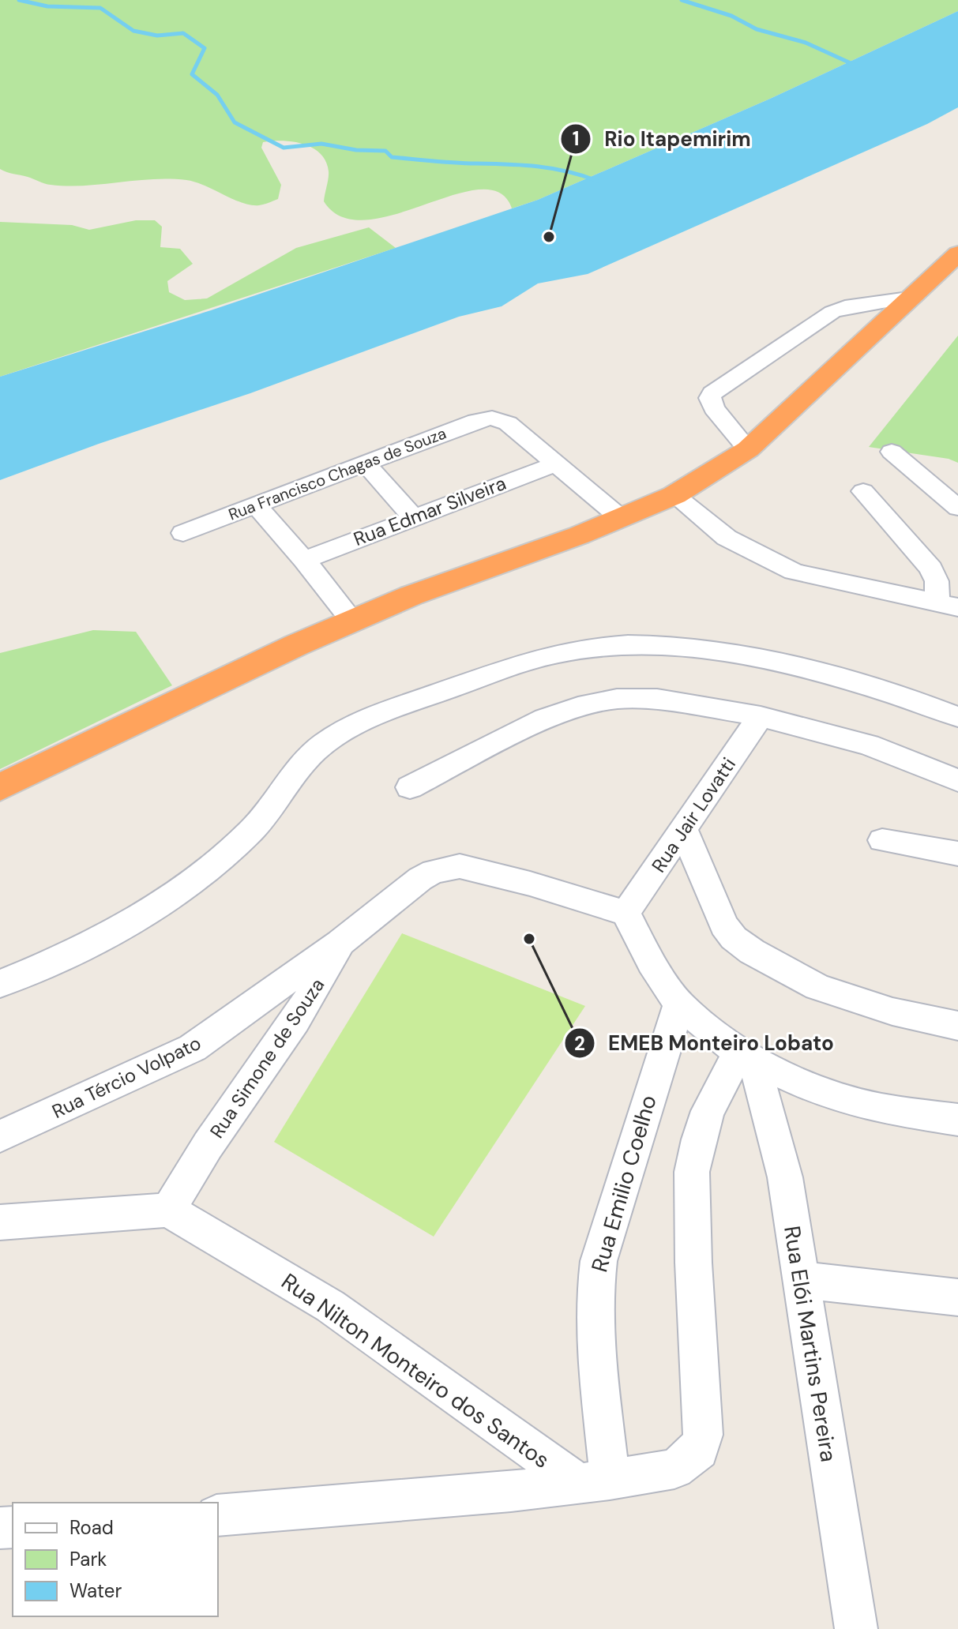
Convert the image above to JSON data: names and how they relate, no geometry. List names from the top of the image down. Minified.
{"streets":{"street":["Rua Francisco Chagas de Souza","Rua Edmar Silveira","Rua Jair Lovatti","Rua Simone de Souza","Rua Tércio Volpato","Rua Emilio Coelho","Rua Elói Martins Pereira","Rua Nilton Monteiro dos Santos"]},"crossings":[["Rua Francisco Chagas de Souza","Rua Edmar Silveira"],["Rua Jair Lovatti","Rua Simone de Souza"],["Rua Simone de Souza","Rua Tércio Volpato"],["Rua Simone de Souza","Rua Nilton Monteiro dos Santos"],["Rua Emilio Coelho","Rua Nilton Monteiro dos Santos"]],"places":["Rio Itapemirim","EMEB Monteiro Lobato"],"legend":["Road","Park","Water"]}
